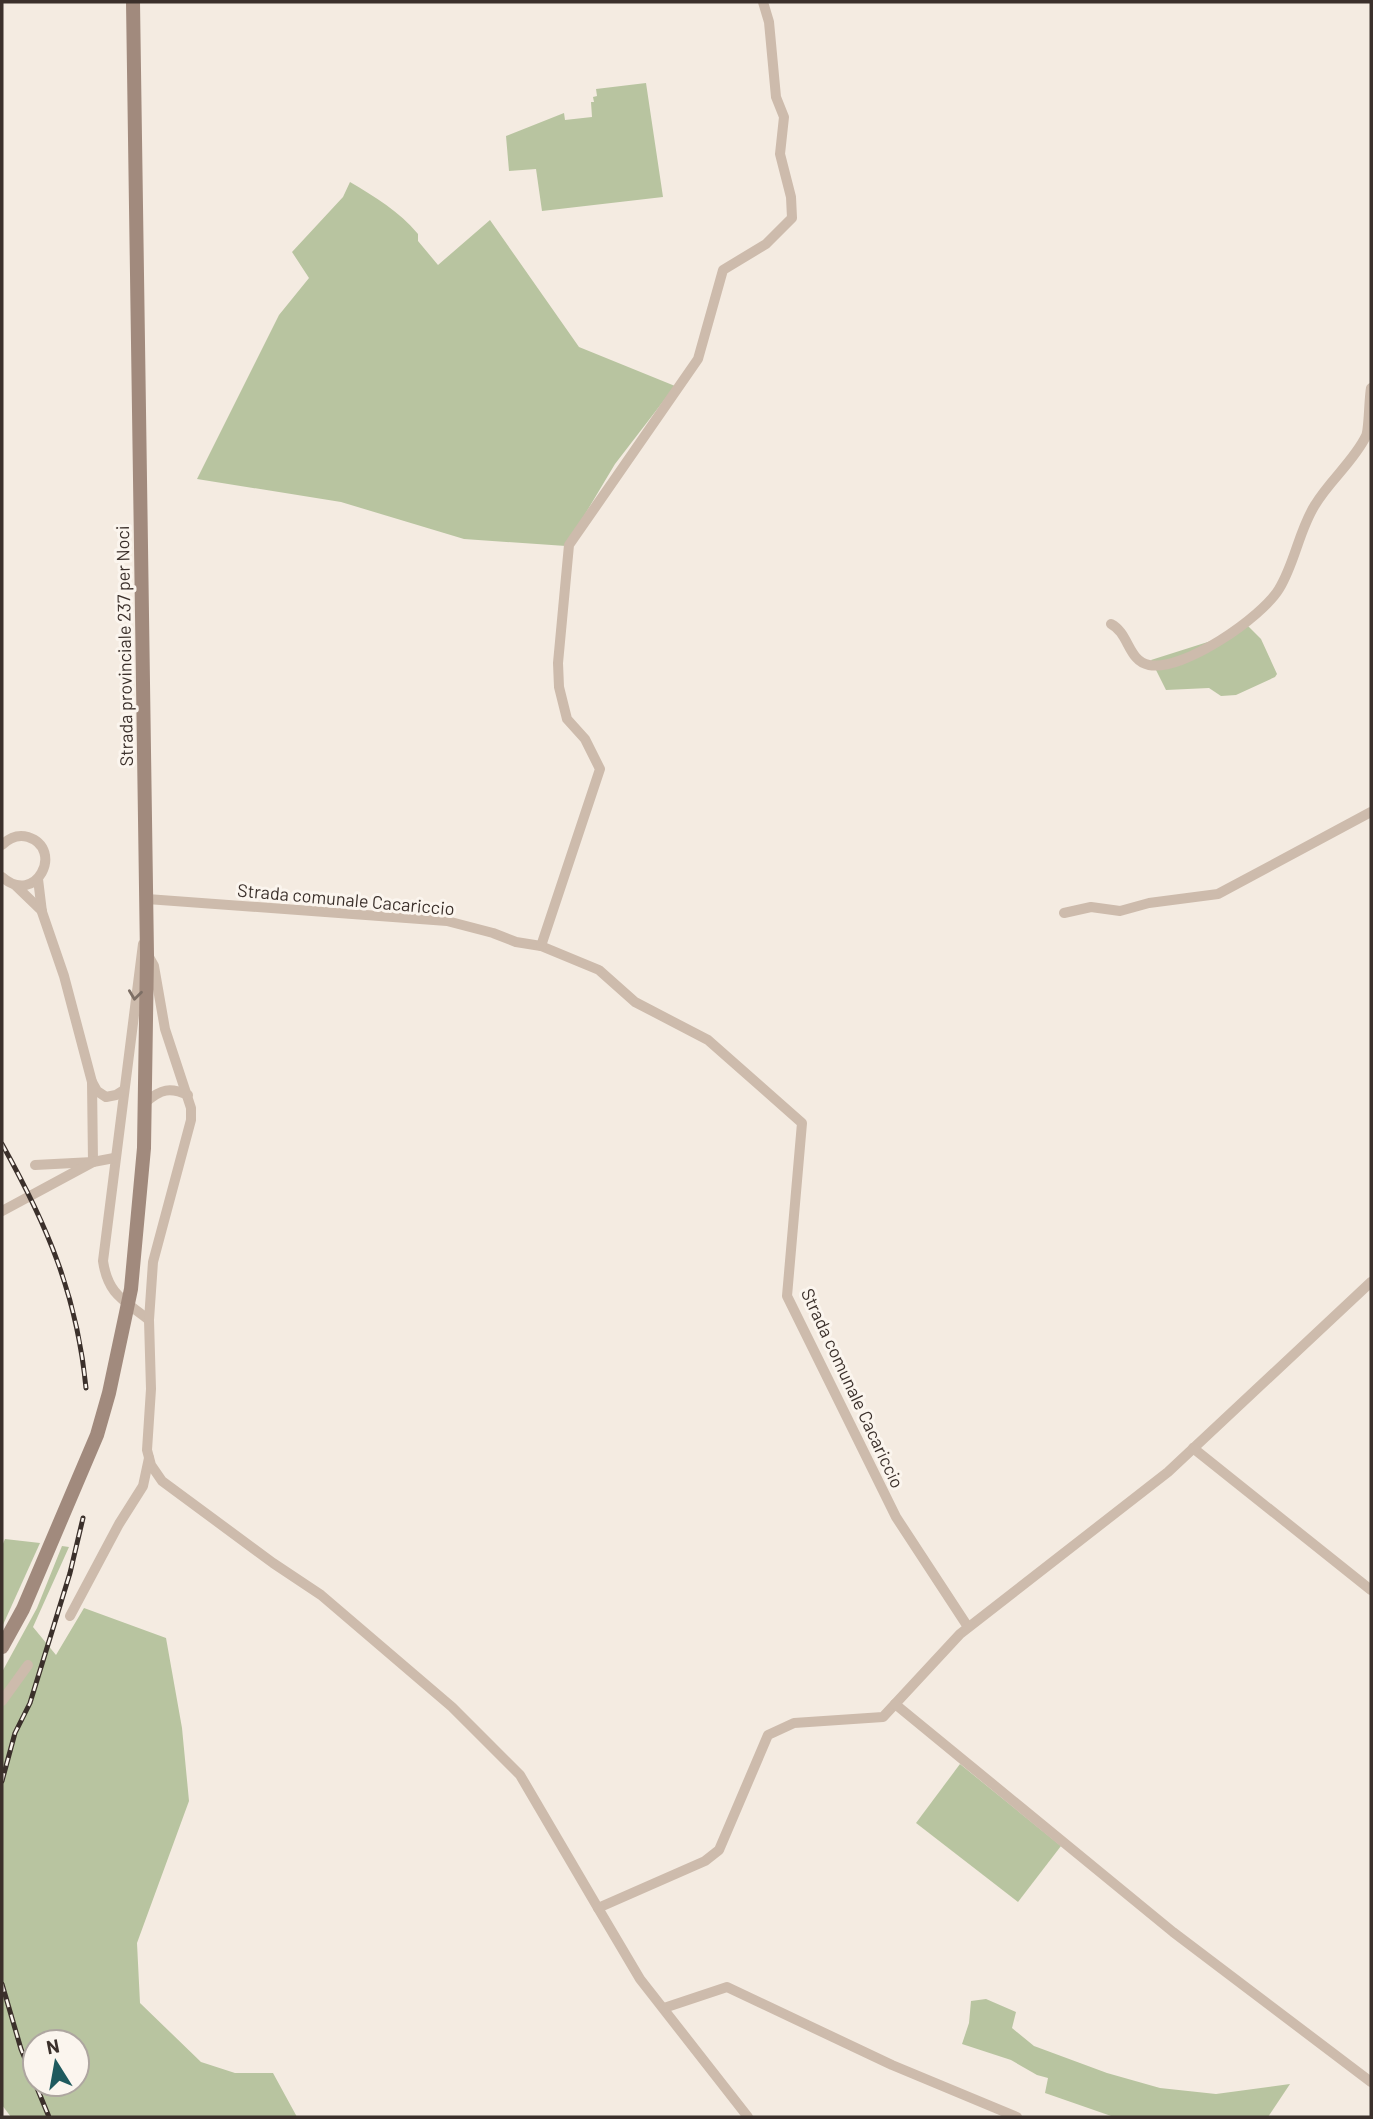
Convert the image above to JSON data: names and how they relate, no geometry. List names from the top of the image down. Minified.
{"streets":{"main road":["Strada provinciale 237 per Noci"],"street":["Strada comunale Cacariccio"]},"crossings":[["Strada provinciale 237 per Noci","Strada comunale Cacariccio"]],"north":"top"}
